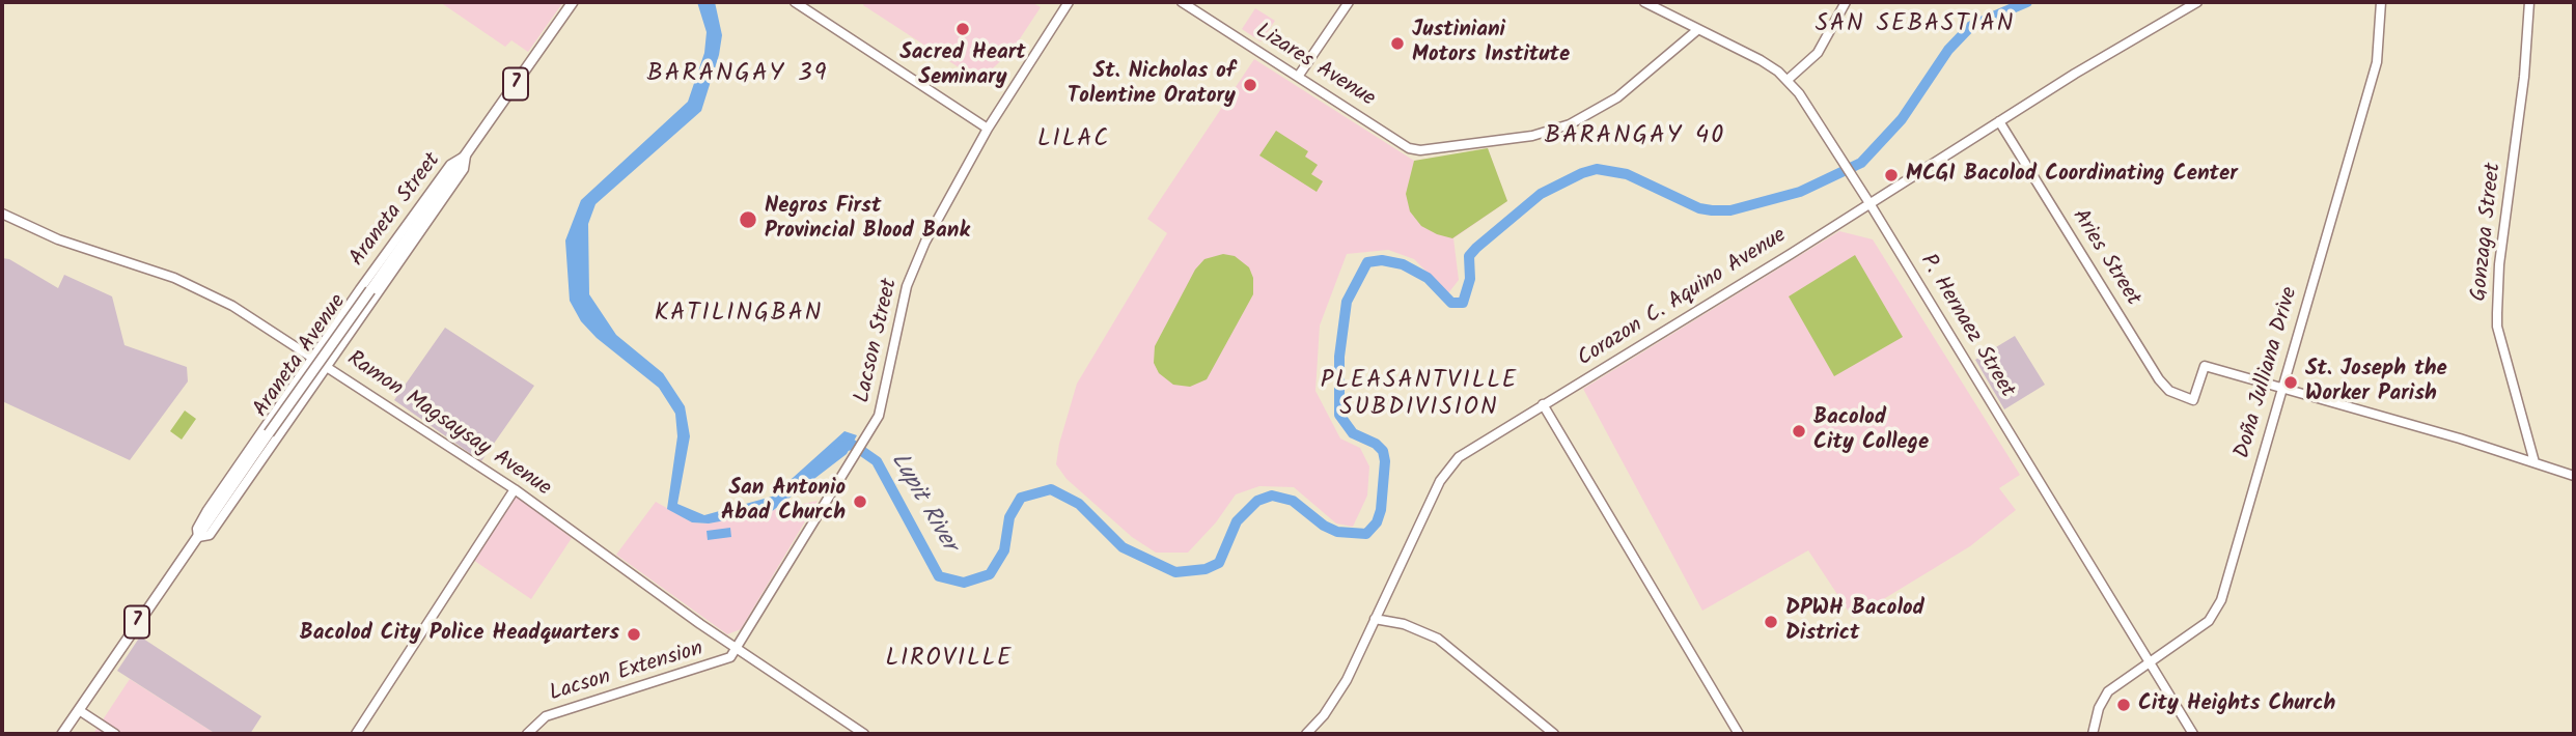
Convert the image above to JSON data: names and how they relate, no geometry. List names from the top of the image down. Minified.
{"streets":{"main road":["7","Araneta Avenue"],"street":["Lizares Avenue","Araneta Street","Gonzaga Street","Aries Street","Corazon C. Aquino Avenue","P. Hernaez Street","Lacson Street","Doña Julliana Drive","Ramon Magsaysay Avenue","Lacson Extension"]},"crossings":[["Lizares Avenue","P. Hernaez Street"],["Araneta Street","Araneta Avenue"],["Araneta Street","Ramon Magsaysay Avenue"],["Aries Street","Corazon C. Aquino Avenue"],["Aries Street","Doña Julliana Drive"],["Corazon C. Aquino Avenue","P. Hernaez Street"],["P. Hernaez Street","Doña Julliana Drive"],["Lacson Street","Ramon Magsaysay Avenue"],["Lacson Street","Lacson Extension"],["Ramon Magsaysay Avenue","Lacson Extension"]],"districts":["SAN SEBASTIAN","BARANGAY 39","BARANGAY 40","LILAC","KATILINGBAN","PLEASANTVILLE SUBDIVISION","LIROVILLE"],"water":["Lupit River"],"places":["Sacred Heart Seminary","Justiniani Motors Institute","St. Nicholas of Tolentine Oratory","MCGI Bacolod Coordinating Center","Negros First Provincial Blood Bank","St. Joseph the Worker Parish","Bacolod City College","San Antonio Abad Church","DPWH Bacolod District","Bacolod City Police Headquarters","City Heights Church"]}
